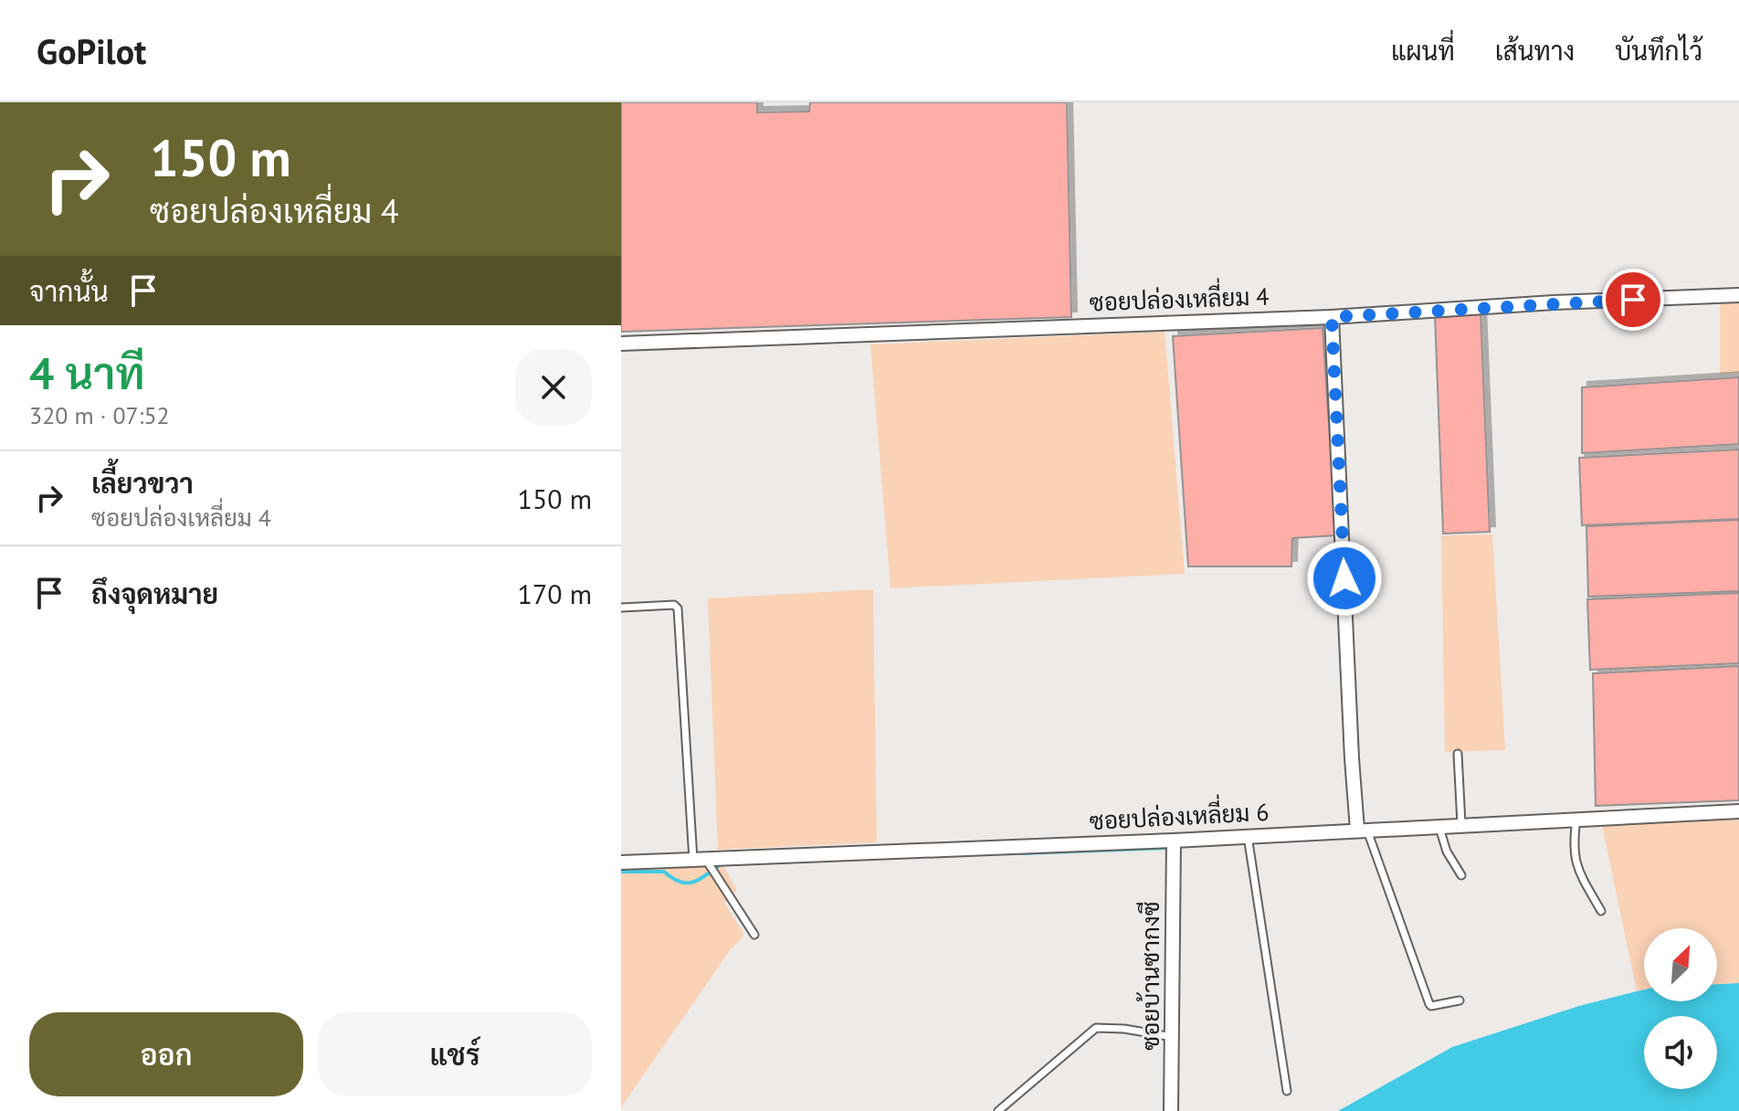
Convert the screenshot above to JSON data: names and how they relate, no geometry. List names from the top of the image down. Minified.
{"streets":{"street":["ซอยปล่องเหลี่ยม 4","ซอยปล่องเหลี่ยม 6","ซอยบ้านซากงซี"]},"crossings":[["ซอยปล่องเหลี่ยม 6","ซอยบ้านซากงซี"]],"north":"top right","page":{"header":"GoPilot","nav":["แผนที่","เส้นทาง","บันทึกไว้"],"turn":["150 m","ซอยปล่องเหลี่ยม 4"],"then":"จากนั้น","heading":["4 นาที","320 m · 07:52"],"list":[{"name":"เลี้ยวขวา","note":"ซอยปล่องเหลี่ยม 4","value":"150 m"},{"name":"ถึงจุดหมาย","value":"170 m"}],"buttons":["ออก","แชร์"]}}
